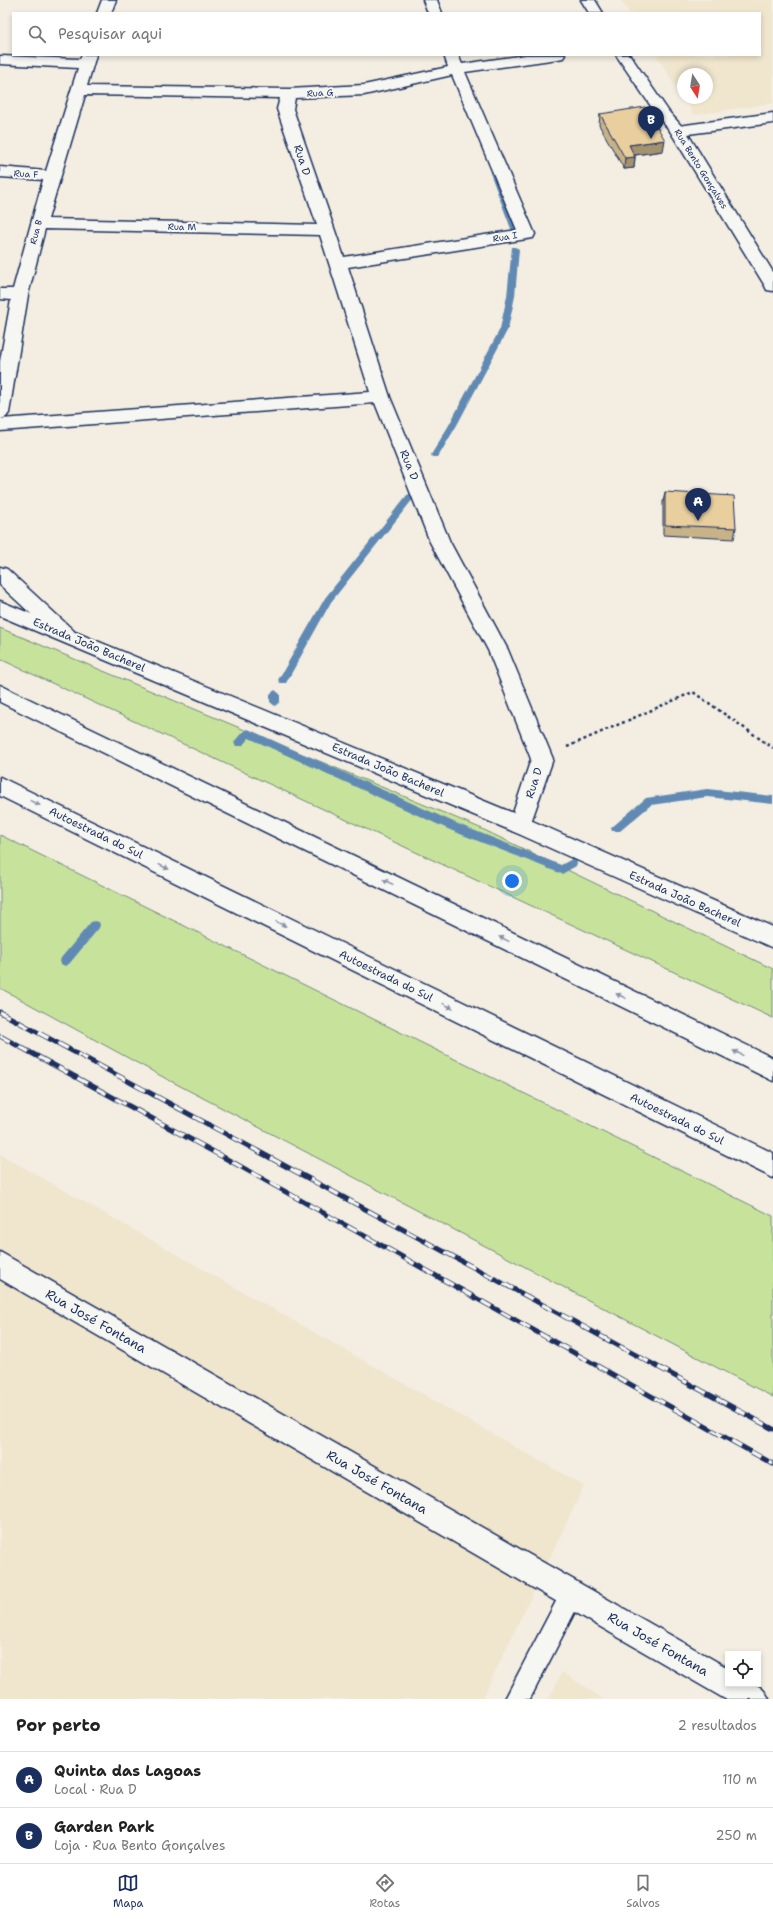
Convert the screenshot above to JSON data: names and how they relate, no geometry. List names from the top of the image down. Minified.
{"streets":{"main road":["Rua G","Rua D","Rua Bento Gonçalves","Rua F","Rua M","Rua B","Rua I","Estrada João Bacherel","Autoestrada do Sul","Rua José Fontana"]},"crossings":[["Rua G","Rua D"],["Rua G","Rua B"],["Rua G","Rua I"],["Rua D","Rua M"],["Rua D","Rua I"],["Rua D","Estrada João Bacherel"],["Rua F","Rua B"],["Rua M","Rua B"]],"north":"bottom","page":{"search":"Pesquisar aqui","pins":["B","A"],"heading":["Por perto","2 resultados"],"list":[{"mark":"A","name":"Quinta das Lagoas","note":"Local · Rua D","value":"110 m"},{"mark":"B","name":"Garden Park","note":"Loja · Rua Bento Gonçalves","value":"250 m"}],"nav":["Mapa","Rotas","Salvos"]}}
